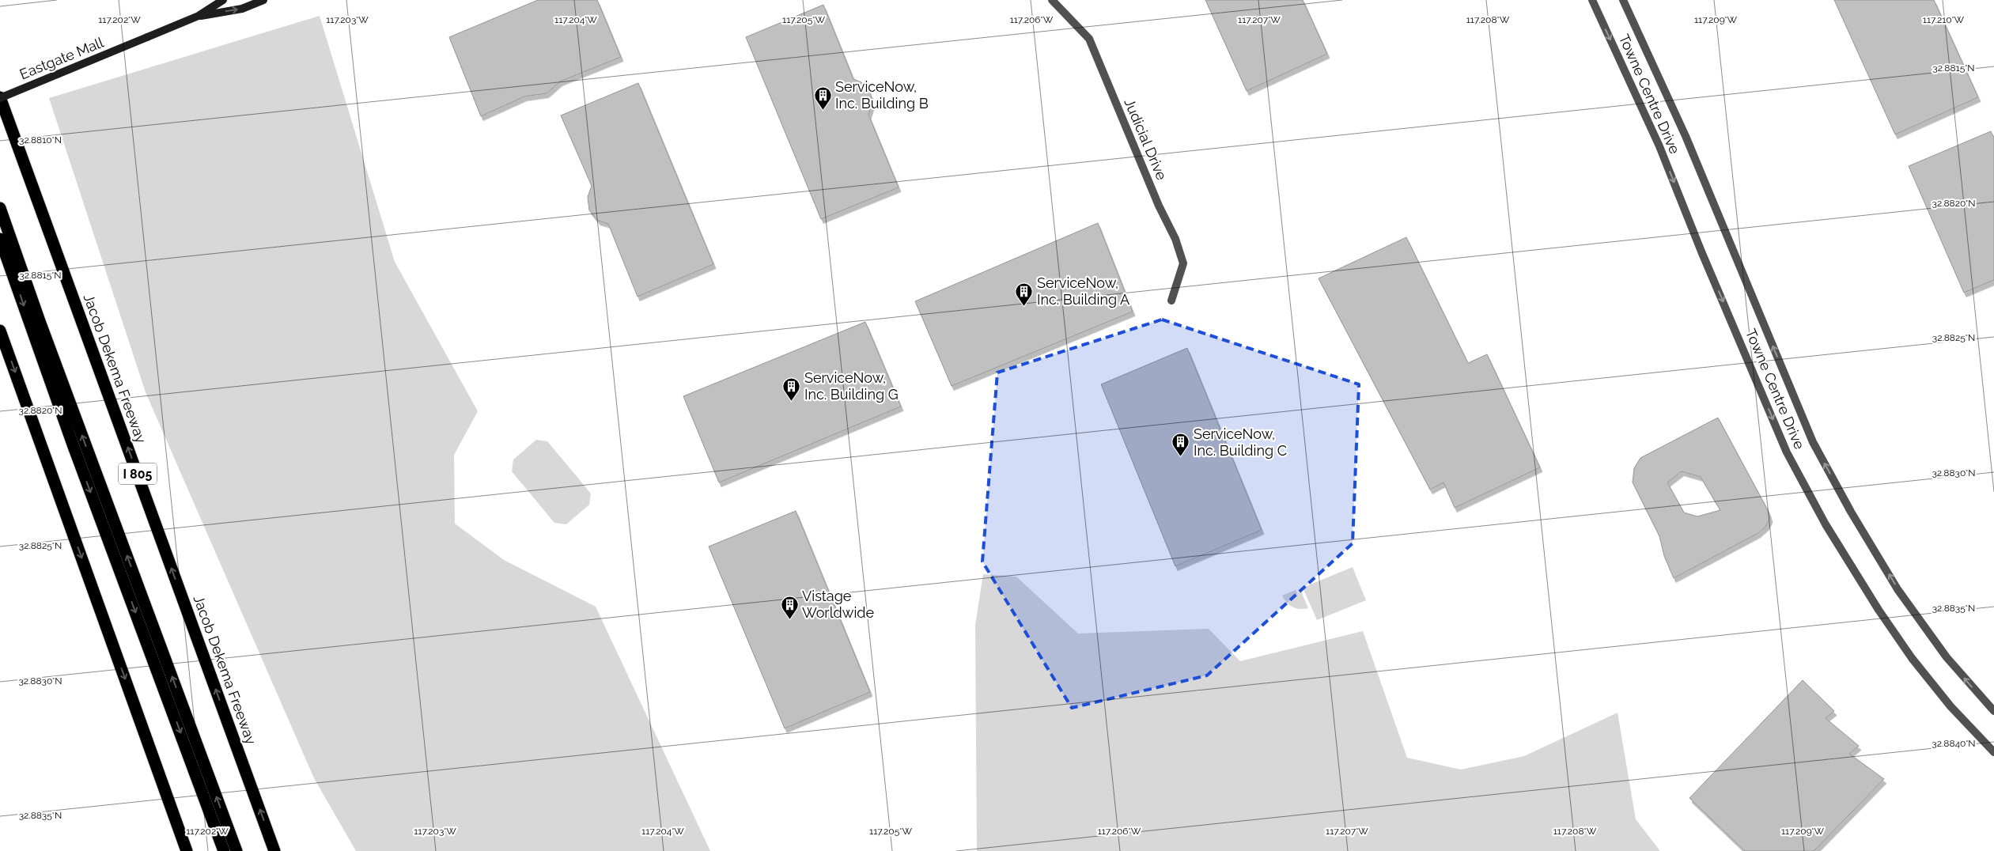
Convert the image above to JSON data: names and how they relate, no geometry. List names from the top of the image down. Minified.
{"streets":{"highway":["Jacob Dekema Freeway","I 805"],"main road":["Eastgate Mall"],"street":["Towne Centre Drive","Judicial Drive"]},"crossings":[["Eastgate Mall","Jacob Dekema Freeway"]],"places":{"building":["ServiceNow, Inc. Building B","ServiceNow, Inc. Building A","ServiceNow, Inc. Building G","ServiceNow, Inc. Building C","Vistage Worldwide"]},"coordinates":["117.202°W","117.203°W","117.204°W","117.205°W","117.206°W","117.207°W","117.208°W","117.209°W","117.210°W","32.8815°N","32.8810°N","32.8820°N","32.8825°N","32.8830°N","32.8835°N","32.8840°N"]}
